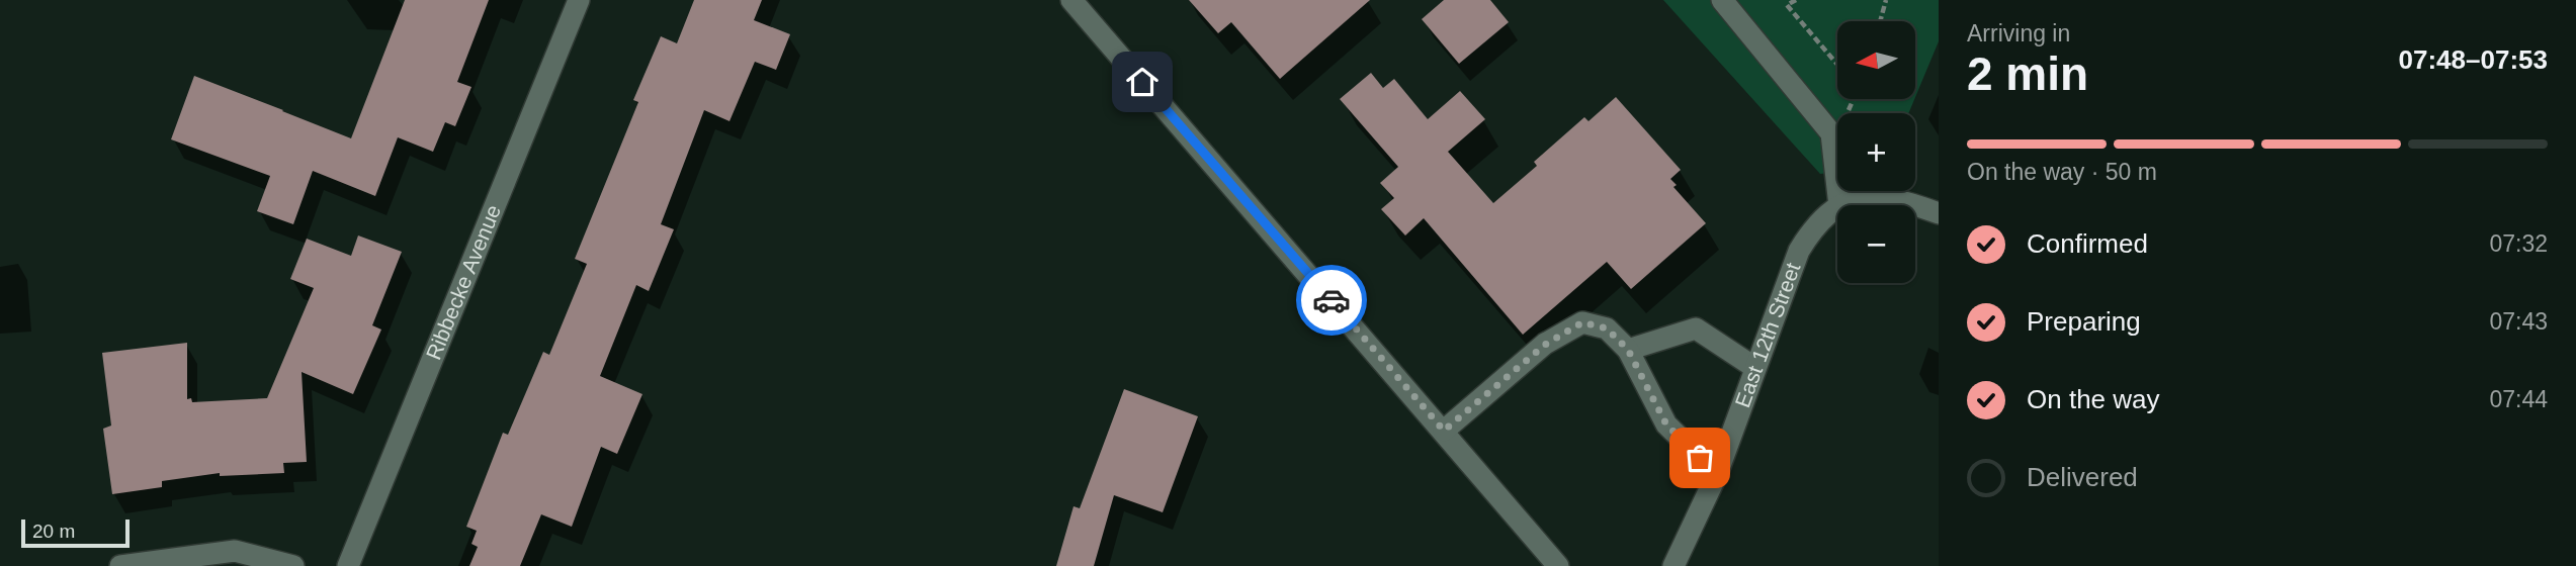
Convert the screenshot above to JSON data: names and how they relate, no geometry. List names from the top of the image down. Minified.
{"streets":{"street":["Ribbecke Avenue","East 12th Street"]},"scale_bar":"20 m","north":"left","page":{"heading":["2 min","Arriving in","07:48–07:53"],"map_buttons":["+","−"],"bar":"On the way · 50 m","list":[["Confirmed","07:32"],["Preparing","07:43"],["On the way","07:44"],"Delivered"],"scale":"20 m"}}
